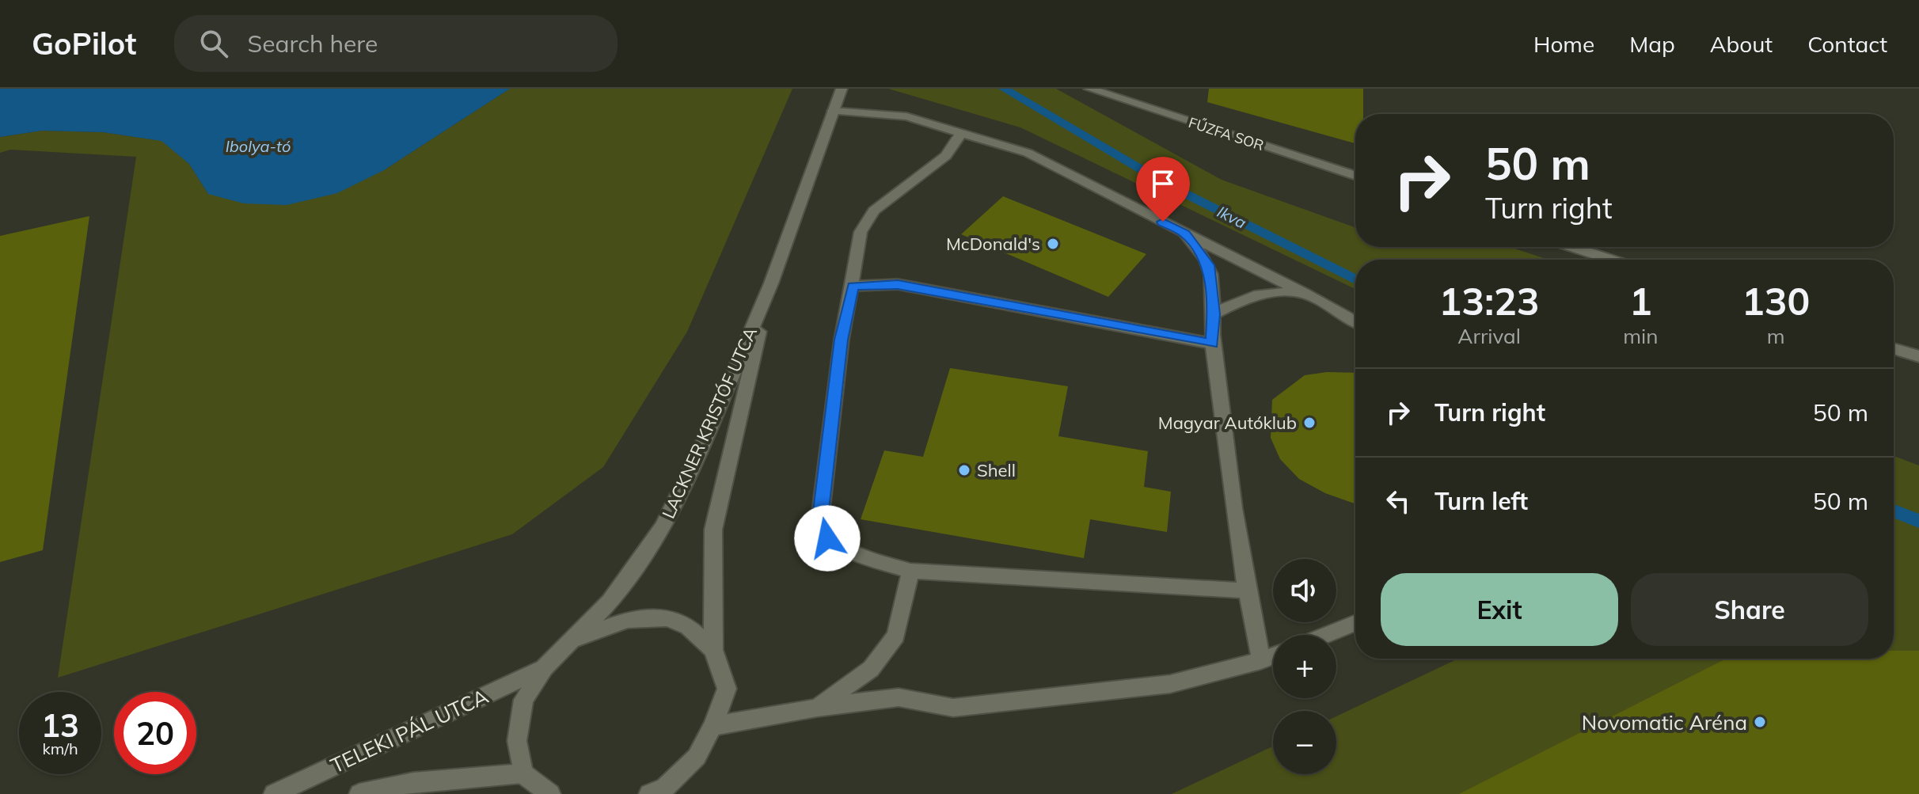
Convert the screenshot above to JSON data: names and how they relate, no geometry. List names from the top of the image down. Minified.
{"streets":{"street":["FŰZFA SOR","LACKNER KRISTÓF UTCA","TELEKI PÁL UTCA"]},"crossings":[["LACKNER KRISTÓF UTCA","TELEKI PÁL UTCA"]],"water":["Ibolya-tó","Ikva"],"places":["McDonald's","Magyar Autóklub","Shell","Novomatic Aréna"],"page":{"header":"GoPilot","search":"Search here","nav":["Home","Map","About","Contact"],"turn":["50 m","Turn right"],"eta":["13:23","Arrival","1","min","130","m"],"list":[{"name":"Turn right","value":"50 m"},{"name":"Turn left","value":"50 m"}],"map_buttons":["+","−"],"buttons":["Exit","Share"],"speed":"13 km/h","limit":"20"}}
